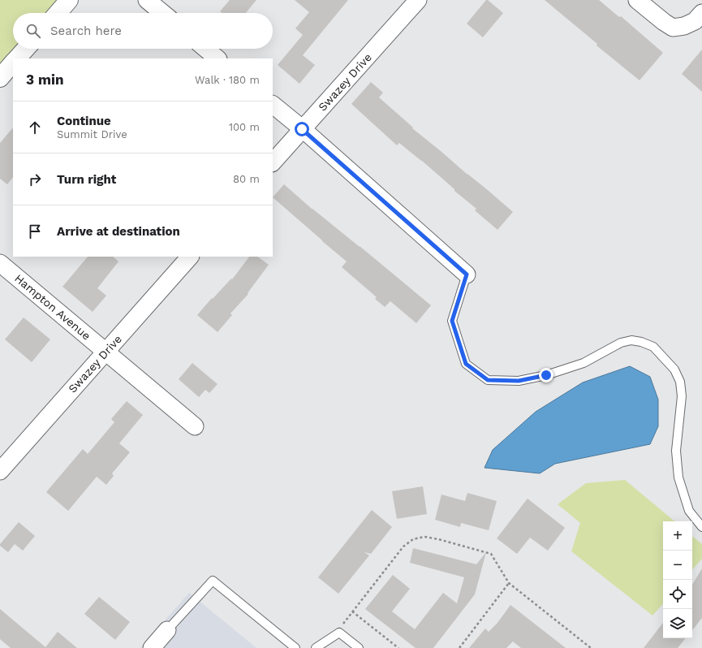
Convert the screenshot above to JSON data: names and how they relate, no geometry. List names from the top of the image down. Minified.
{"streets":{"street":["Swazey Drive","Hampton Avenue"]},"crossings":[["Swazey Drive","Hampton Avenue"]],"page":{"search":"Search here","heading":["3 min","Walk · 180 m"],"list":[["Continue","Summit Drive","100 m"],["Turn right","80 m"],"Arrive at destination"],"map_buttons":["+","−"]}}
